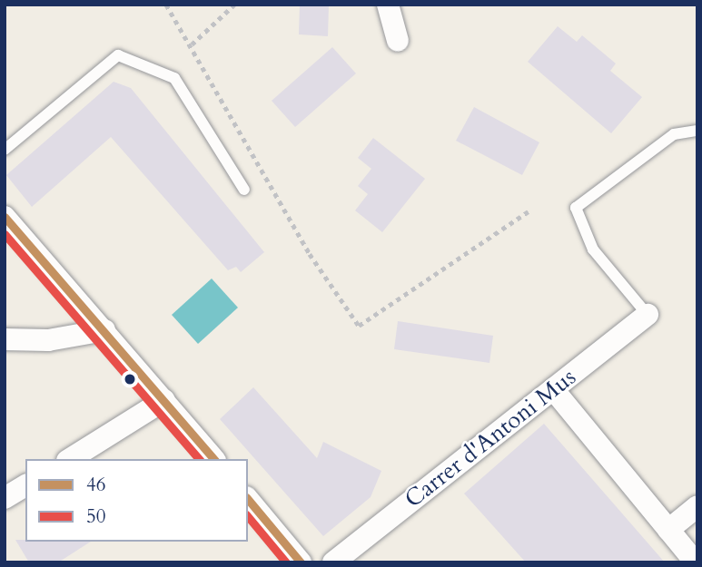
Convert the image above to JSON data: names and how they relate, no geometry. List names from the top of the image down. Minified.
{"streets":{"street":["Carrer d'Antoni Mus"]},"lines":["transit line 46","transit line 50"],"legend":["46","50"]}
